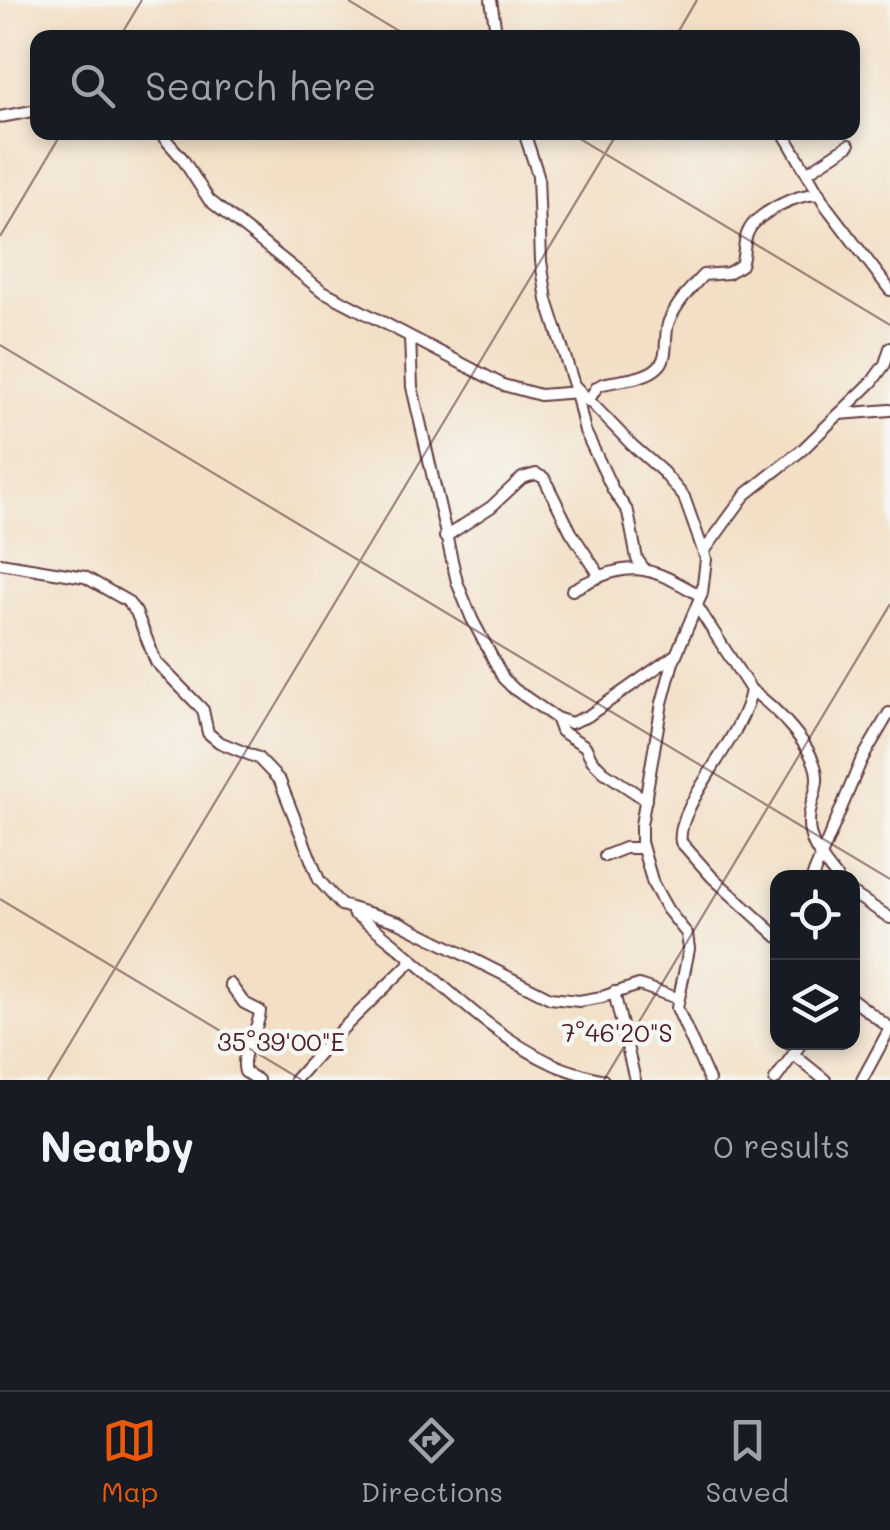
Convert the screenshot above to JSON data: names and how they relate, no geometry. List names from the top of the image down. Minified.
{"page":{"search":"Search here","heading":["Nearby","0 results"],"nav":["Map","Directions","Saved"]},"coordinates":["7°46'20\"S","35°39'00\"E"]}
